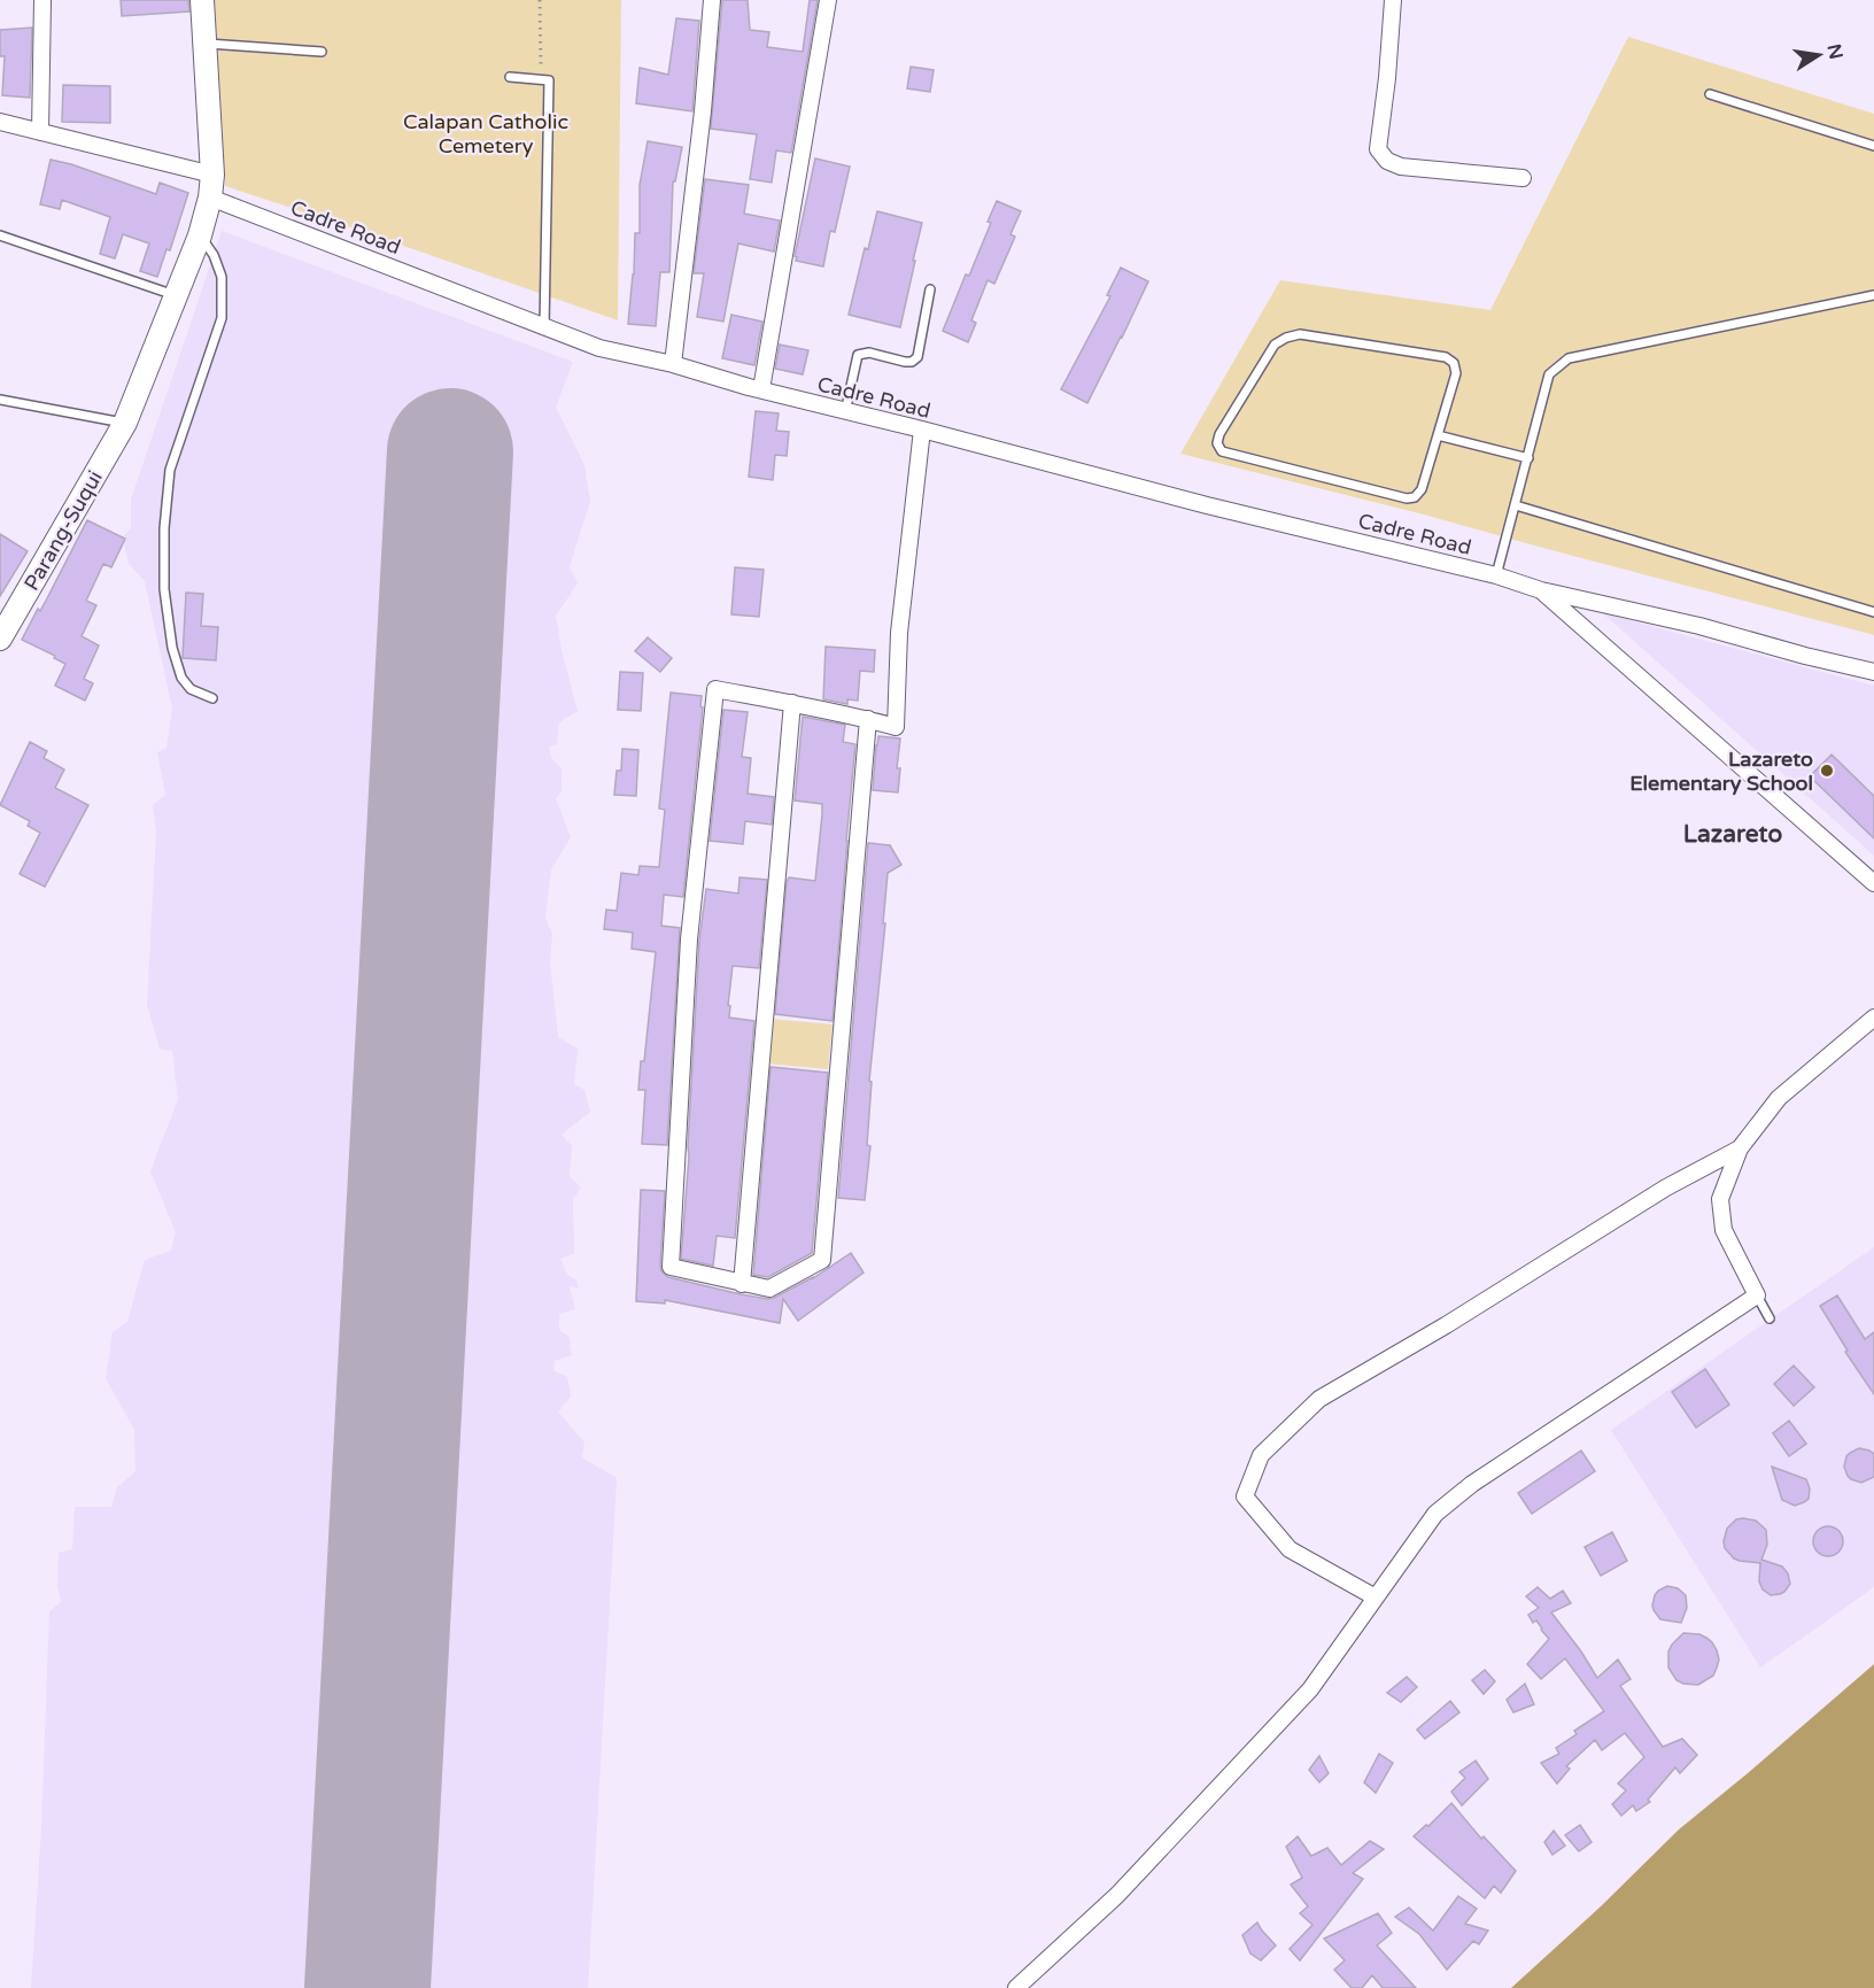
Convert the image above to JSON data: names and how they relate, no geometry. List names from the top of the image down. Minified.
{"streets":{"main road":["Parang-Suqui"],"street":["Cadre Road"]},"crossings":[["Cadre Road","Parang-Suqui"]],"districts":["Lazareto"],"parks":["Calapan Catholic Cemetery"],"places":["Lazareto Elementary School"],"north":"right"}
